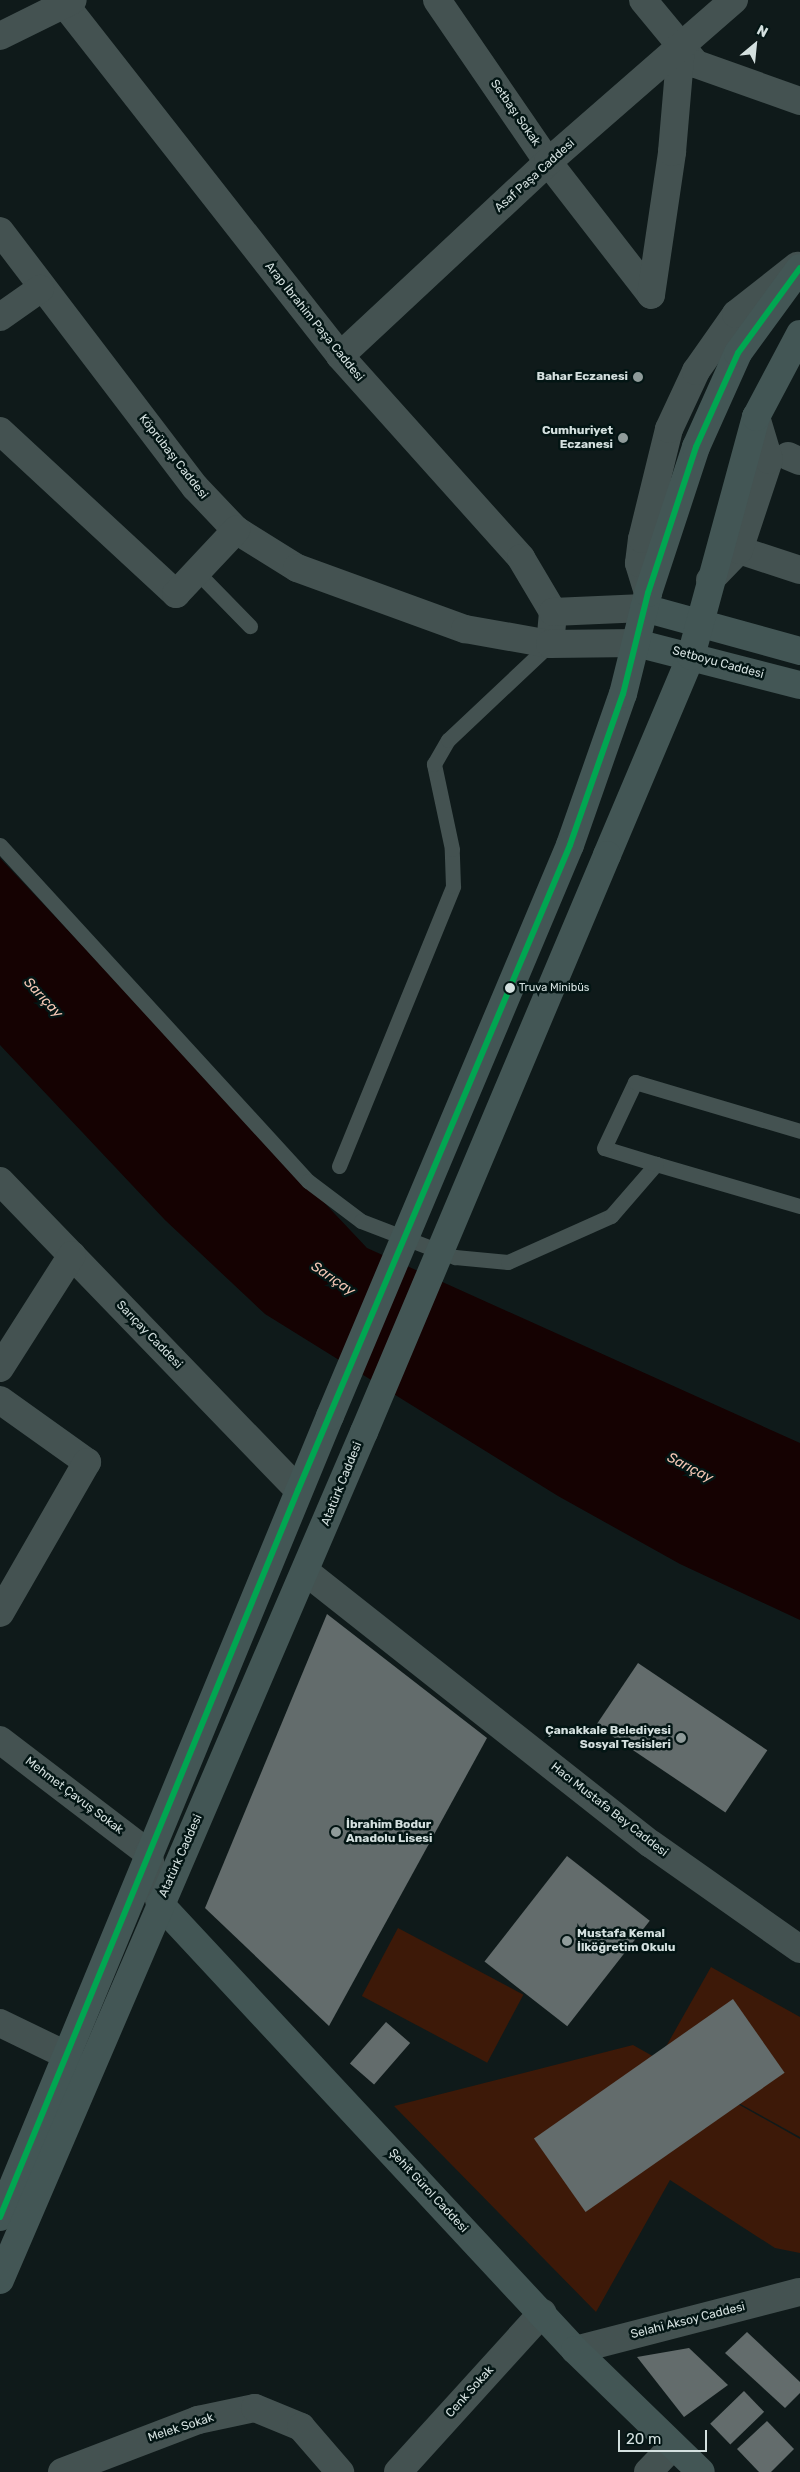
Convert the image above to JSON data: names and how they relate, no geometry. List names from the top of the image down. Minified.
{"streets":{"main road":["Setboyu Caddesi","Atatürk Caddesi","Şehit Gürol Caddesi"],"street":["Setbaşı Sokak","Asaf Paşa Caddesi","Arap İbrahim Paşa Caddesi","Köprübaşı Caddesi","Sarıçay Caddesi","Mehmet Çavuş Sokak","Hacı Mustafa Bey Caddesi","Selahi Aksoy Caddesi","Cenk Sokak","Melek Sokak"]},"crossings":[["Setbaşı Sokak","Asaf Paşa Caddesi"],["Asaf Paşa Caddesi","Arap İbrahim Paşa Caddesi"],["Köprübaşı Caddesi","Setboyu Caddesi"],["Setboyu Caddesi","Atatürk Caddesi"],["Atatürk Caddesi","Hacı Mustafa Bey Caddesi"],["Atatürk Caddesi","Şehit Gürol Caddesi"],["Şehit Gürol Caddesi","Selahi Aksoy Caddesi"],["Şehit Gürol Caddesi","Cenk Sokak"]],"water":["Sarıçay"],"places":["Bahar Eczanesi","Cumhuriyet Eczanesi","Truva Minibüs","Çanakkale Belediyesi Sosyal Tesisleri","İbrahim Bodur Anadolu Lisesi","Mustafa Kemal İlköğretim Okulu"],"scale_bar":"20 m","north":"top right"}
